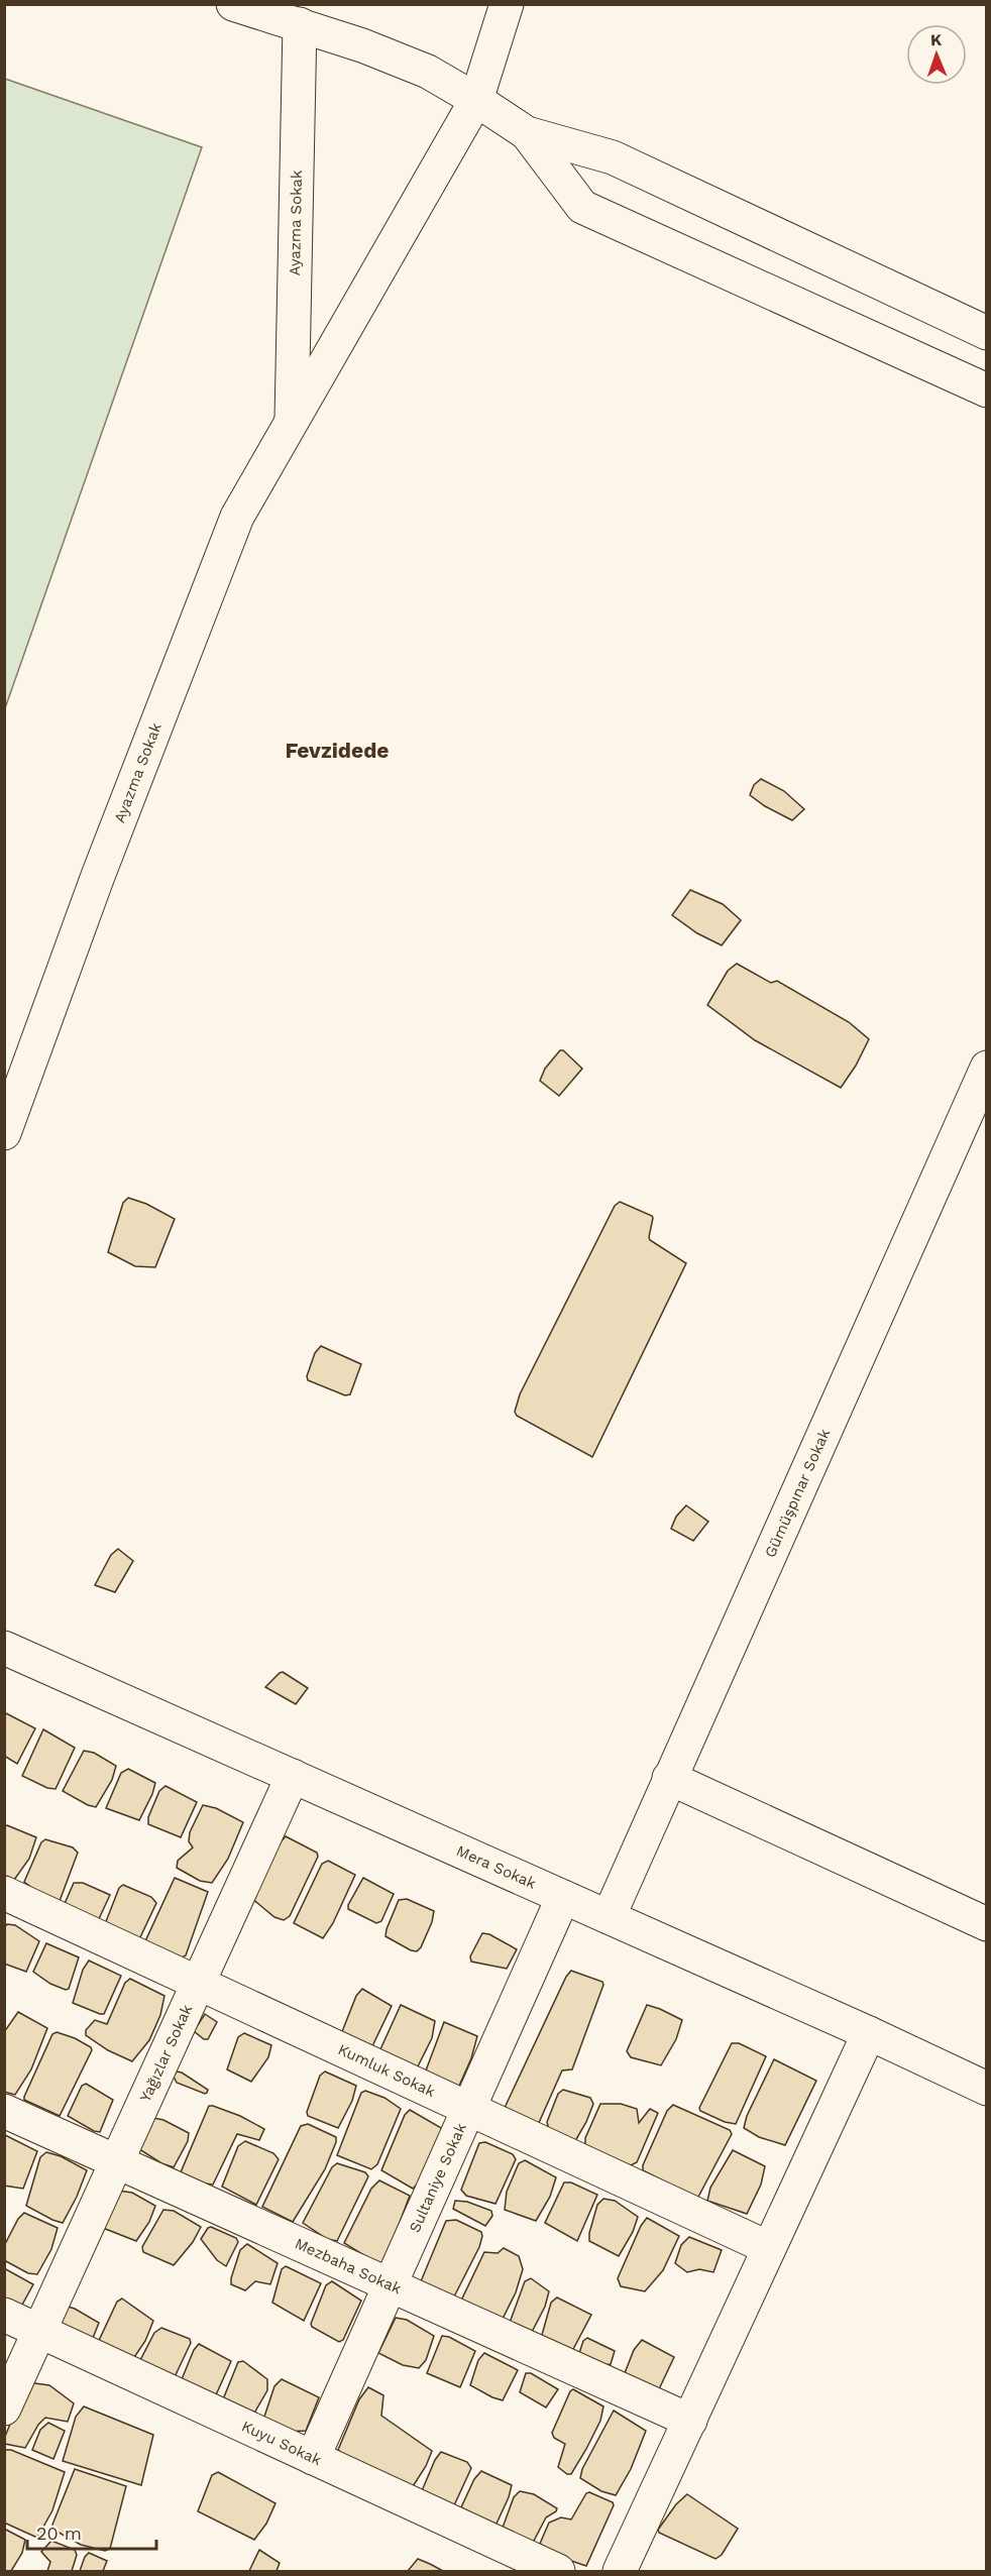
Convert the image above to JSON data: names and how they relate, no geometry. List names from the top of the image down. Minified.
{"streets":{"street":["Ayazma Sokak","Gümüşpınar Sokak","Mera Sokak","Yağızlar Sokak","Kumluk Sokak","Sultaniye Sokak","Mezbaha Sokak","Kuyu Sokak"]},"crossings":[["Gümüşpınar Sokak","Mera Sokak"],["Mera Sokak","Yağızlar Sokak"],["Mera Sokak","Sultaniye Sokak"],["Yağızlar Sokak","Kumluk Sokak"],["Yağızlar Sokak","Mezbaha Sokak"],["Yağızlar Sokak","Kuyu Sokak"],["Kumluk Sokak","Sultaniye Sokak"],["Sultaniye Sokak","Mezbaha Sokak"],["Sultaniye Sokak","Kuyu Sokak"]],"districts":["Fevzidede"],"scale_bar":"20 m","north":"top"}
